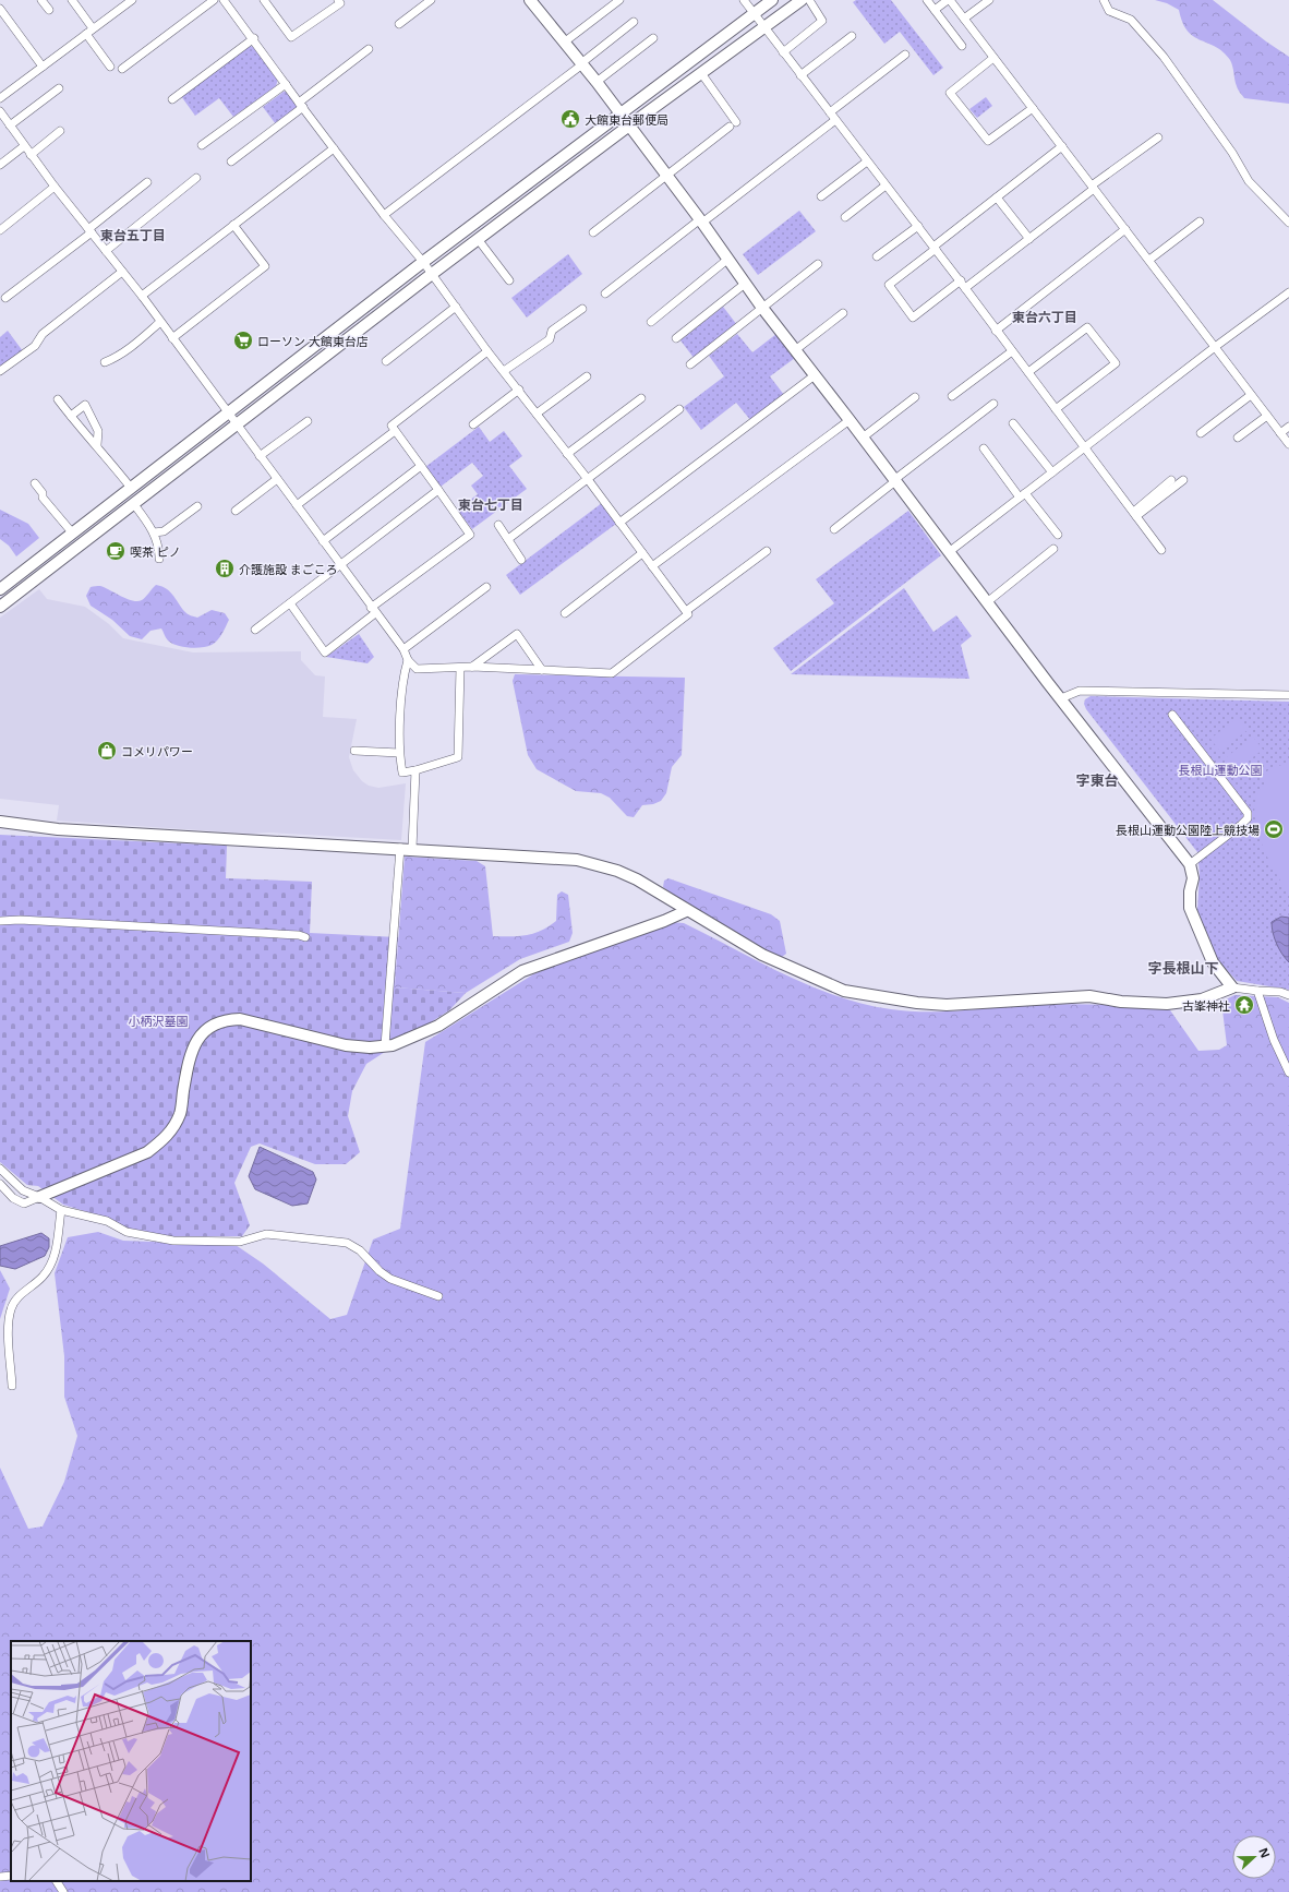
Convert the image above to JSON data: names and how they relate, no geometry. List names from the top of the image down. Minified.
{"districts":["東台五丁目","東台六丁目","東台七丁目","字東台","字長根山下"],"parks":["長根山運動公園","小柄沢墓園"],"places":{"public building":["大館東台郵便局"],"supermarket":["ローソン 大館東台店"],"cafe":["喫茶 ピノ"],"building":["介護施設 まごころ"],"shop":["コメリパワー"],"sports":["長根山運動公園陸上競技場"],"temple":["古峯神社"]},"north":"right"}
